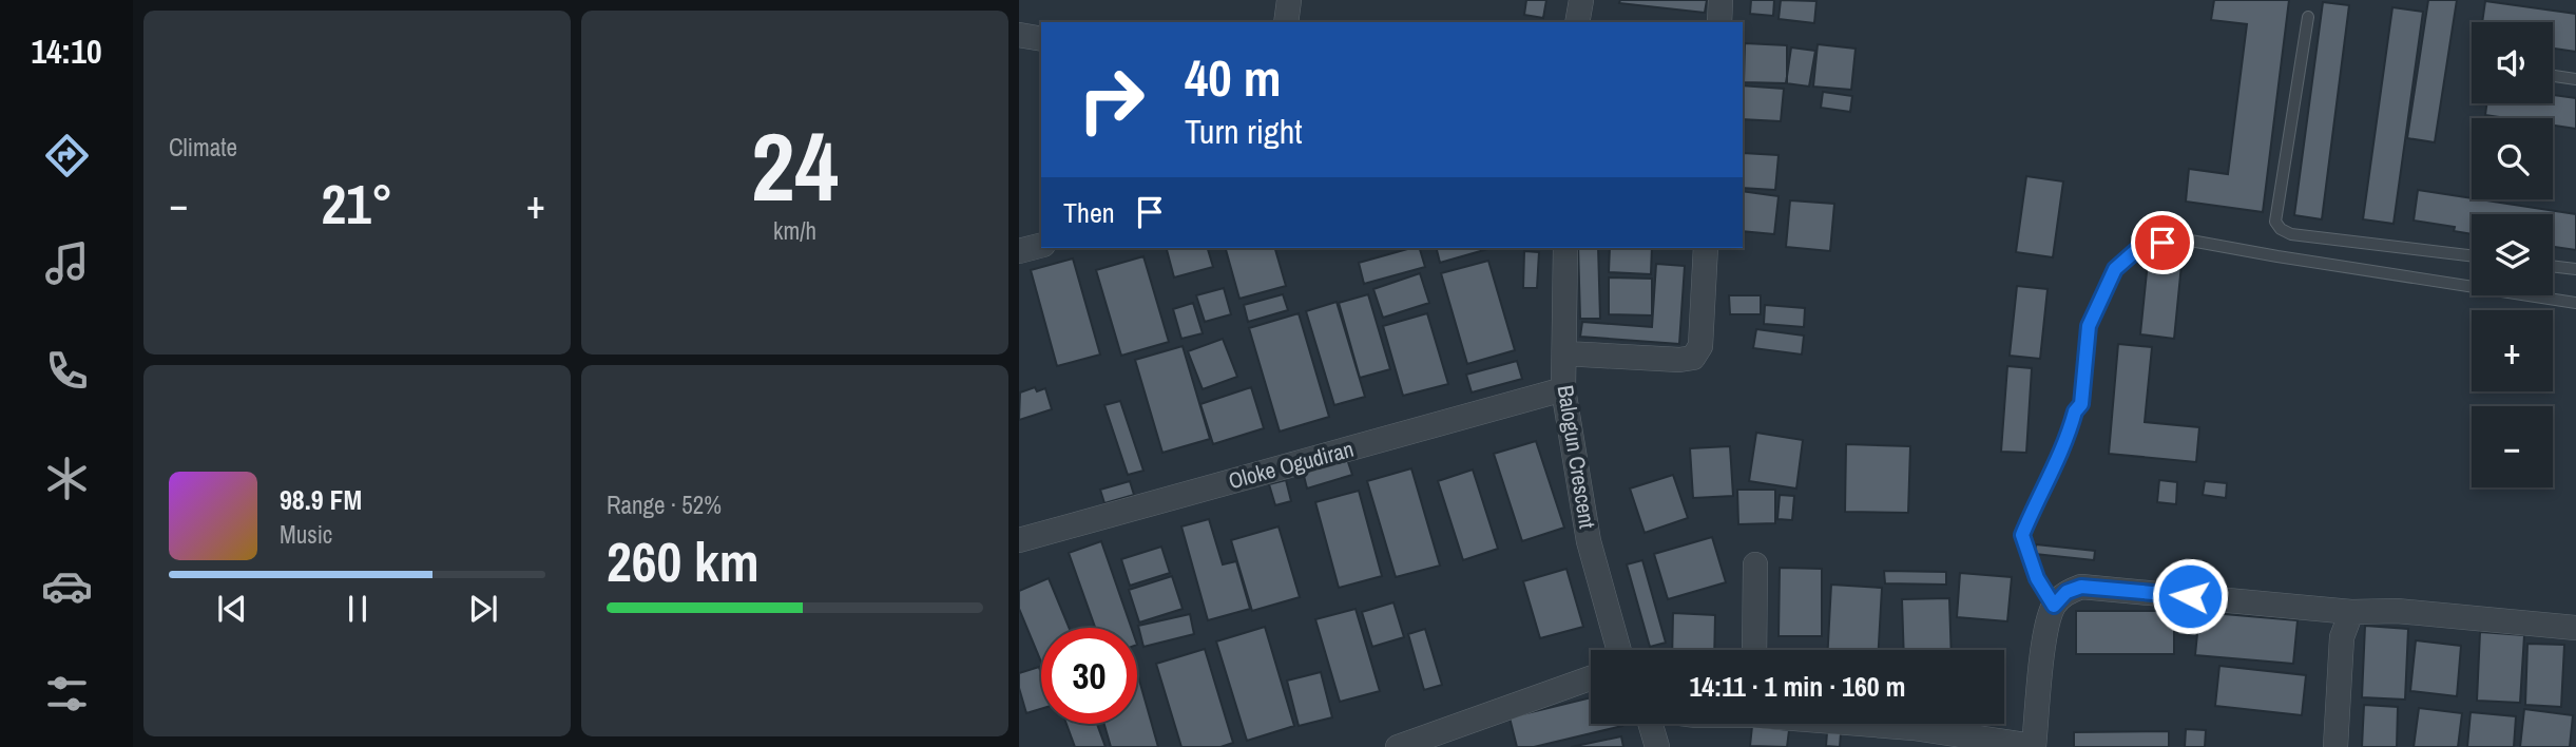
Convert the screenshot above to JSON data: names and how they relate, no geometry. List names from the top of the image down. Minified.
{"streets":{"street":["Balogun Crescent","Oloke Ogudiran"]},"crossings":[["Balogun Crescent","Oloke Ogudiran"]],"page":{"tabs":"14:10","tile":["Climate",["24","km/h"],["Range · 52%","260 km"]],"map_buttons":["+","−"],"turn":["40 m","Turn right"],"heat":["−","21°","+"],"then":"Then","song":["98.9 FM","Music"],"limit":"30","trip":"14:11 · 1 min · 160 m"}}
